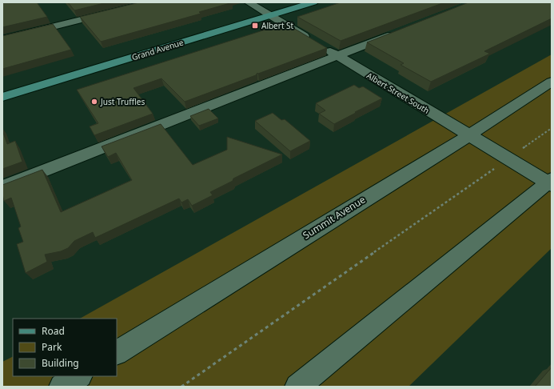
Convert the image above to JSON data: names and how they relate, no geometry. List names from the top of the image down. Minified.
{"streets":{"main road":["Grand Avenue"],"street":["Albert Street South","Summit Avenue"]},"crossings":[["Grand Avenue","Albert Street South"],["Albert Street South","Summit Avenue"]],"places":{"transit":["Albert St"],"other":["Just Truffles"]},"legend":["Road","Park","Building"]}
